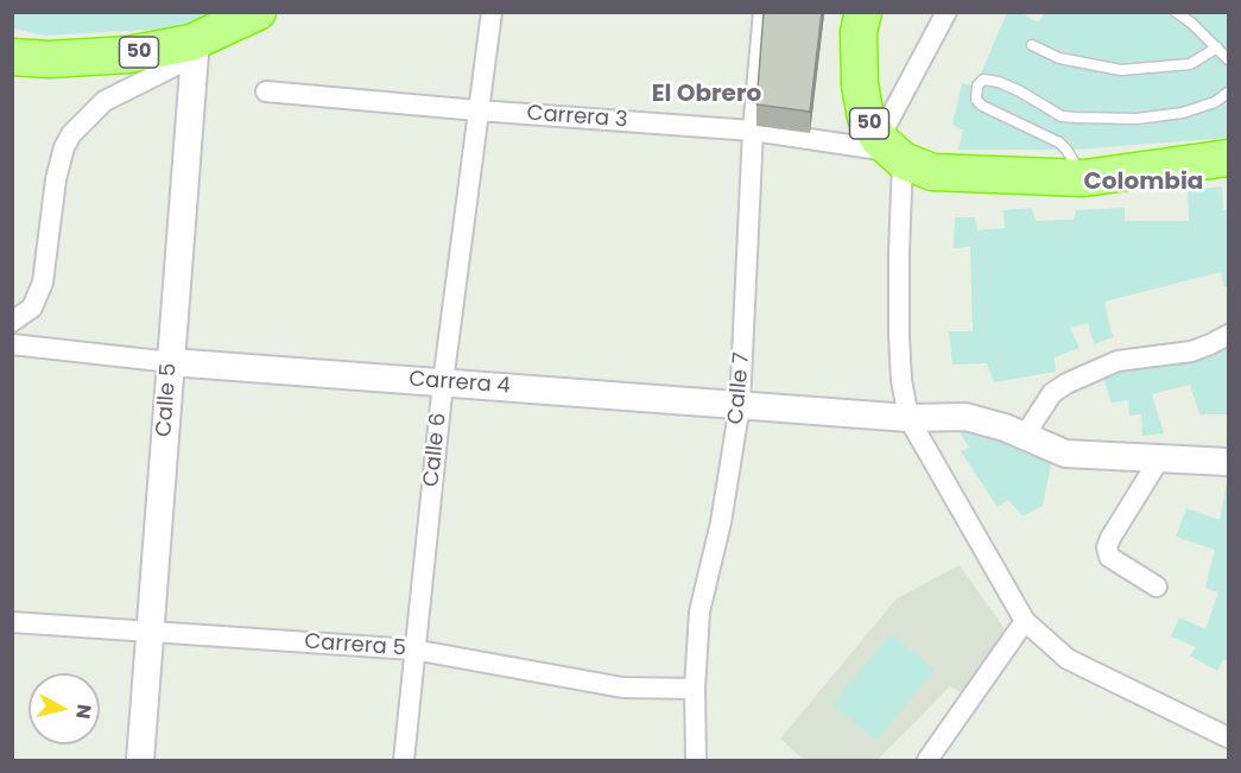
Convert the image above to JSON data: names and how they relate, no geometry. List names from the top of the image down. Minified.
{"streets":{"highway":["50","Carrera 3"],"street":["Carrera 4","Calle 7","Calle 5","Calle 6","Carrera 5"]},"crossings":[["50","Carrera 3"],["50","Calle 5"],["Carrera 3","Calle 7"],["Carrera 3","Calle 6"],["Carrera 4","Calle 7"],["Carrera 4","Calle 5"],["Carrera 4","Calle 6"],["Calle 7","Carrera 5"],["Calle 5","Carrera 5"],["Calle 6","Carrera 5"]],"districts":["El Obrero","Colombia"],"north":"right"}
